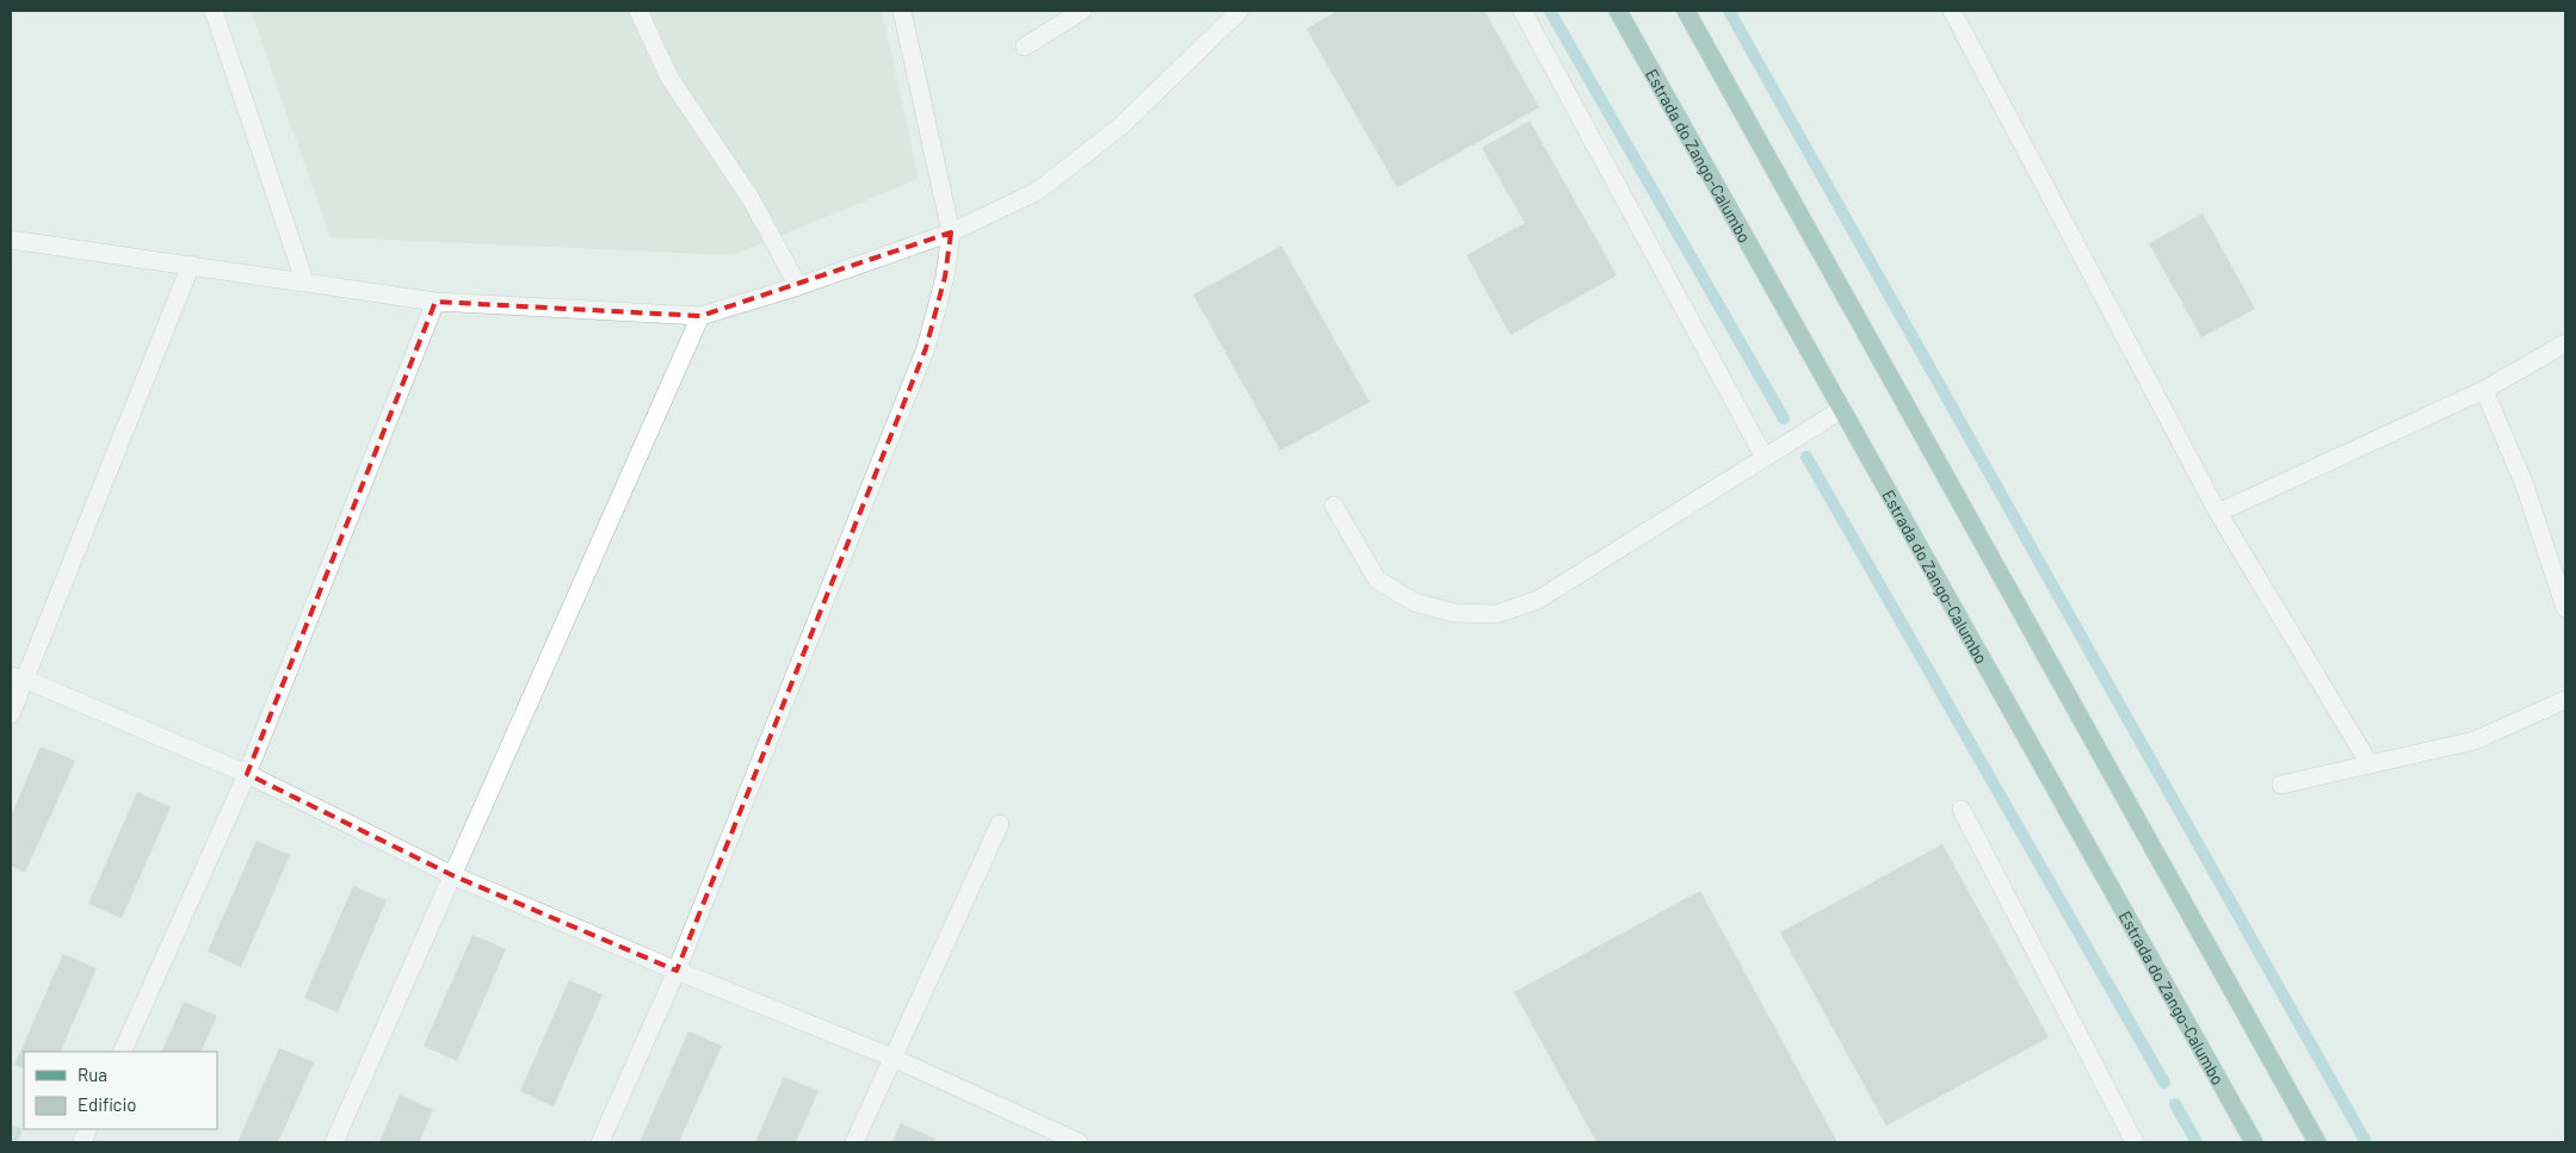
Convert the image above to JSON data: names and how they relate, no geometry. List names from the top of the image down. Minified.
{"streets":{"main road":["Estrada do Zango-Calumbo"]},"legend":["Rua","Edifício"]}
